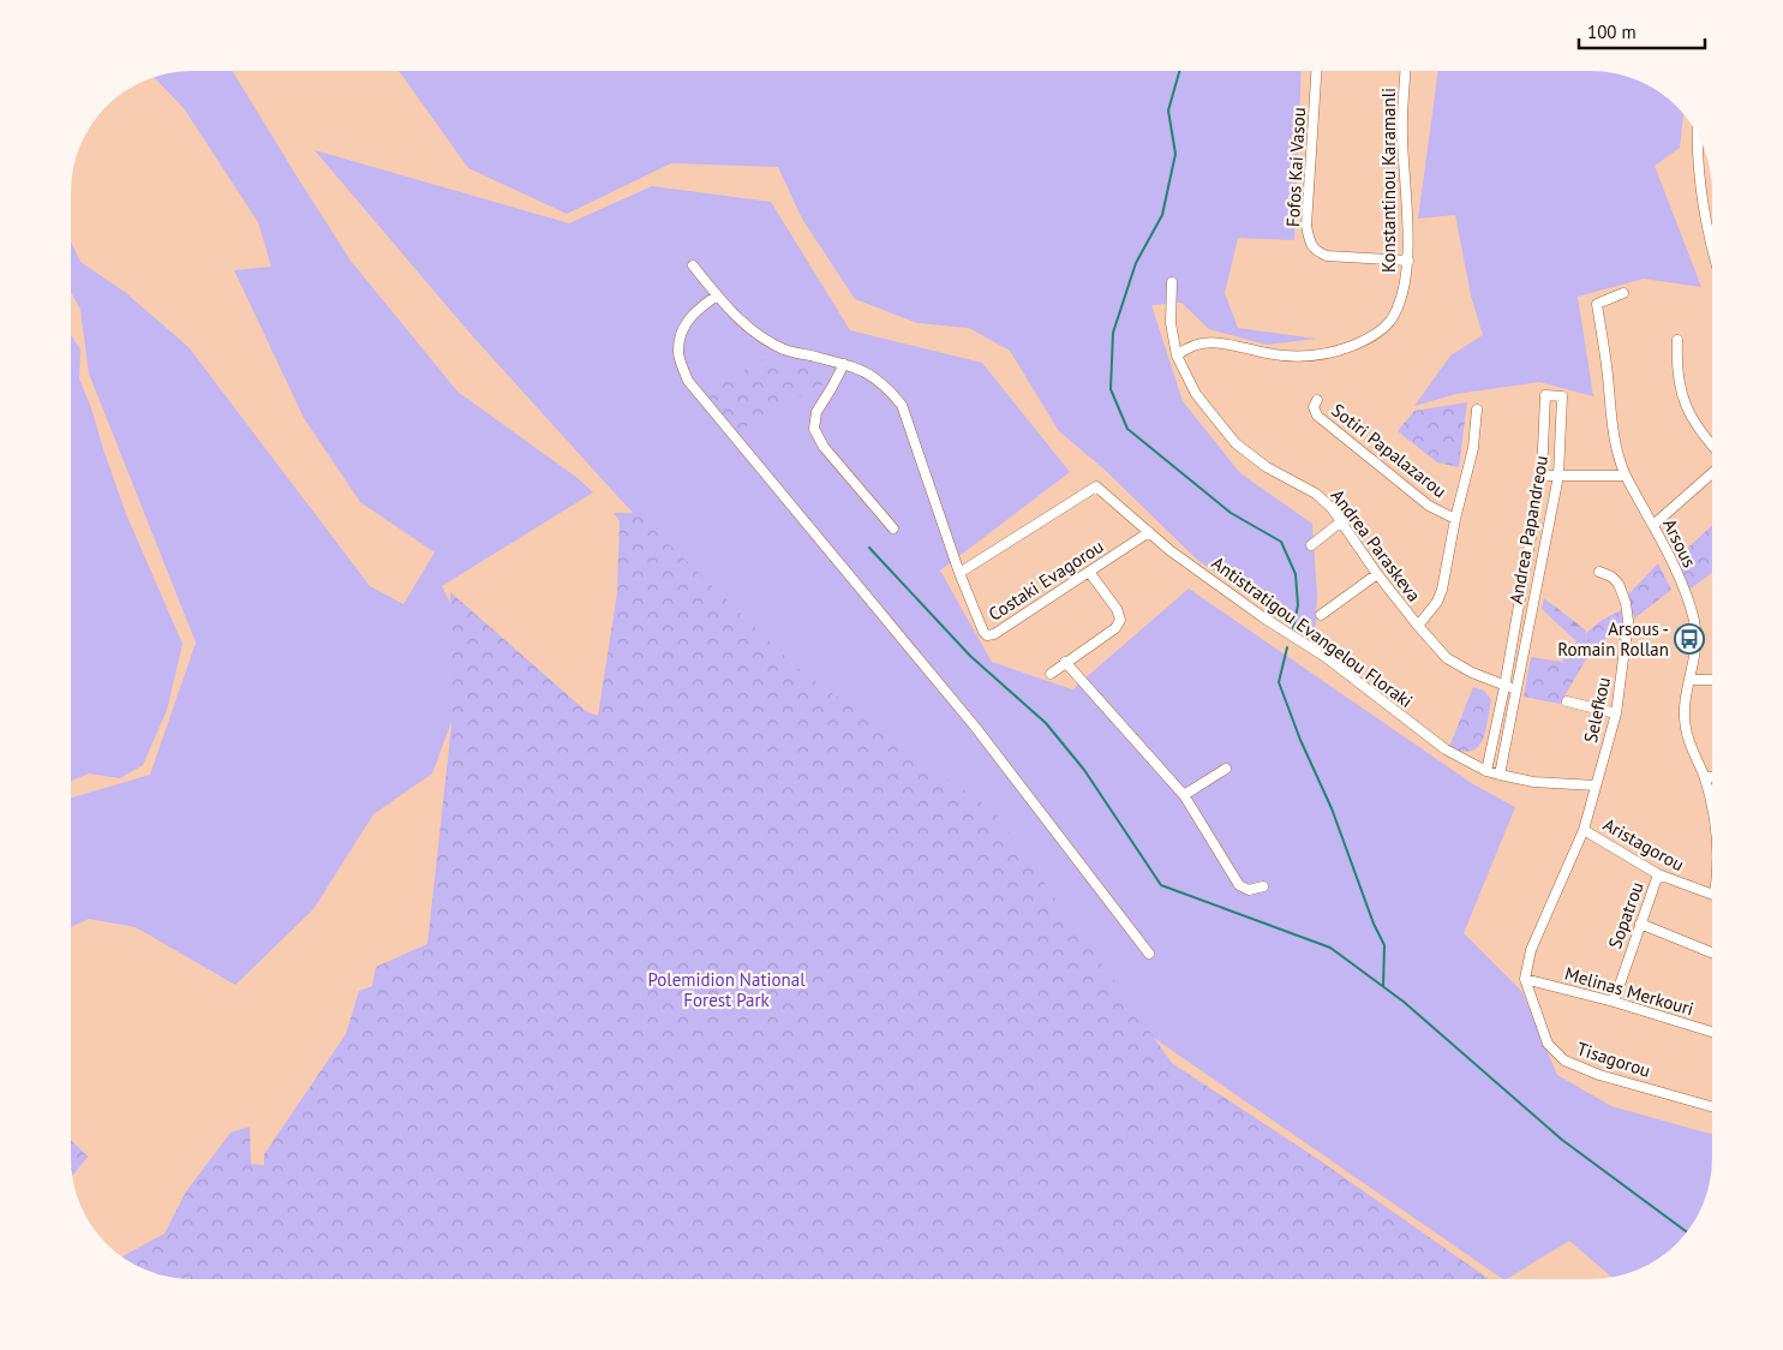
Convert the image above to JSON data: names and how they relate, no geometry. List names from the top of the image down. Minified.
{"streets":{"street":["Fofos Kai Vasou","Konstantinou Karamanli","Sotiri Papalazarou","Andrea Papandreou","Arsous","Andrea Paraskeva","Costaki Evagorou","Antistratigou Evangelou Floraki","Selefkou","Aristagorou","Sopatrou","Melinas Merkouri","Tisagorou"]},"crossings":[["Fofos Kai Vasou","Konstantinou Karamanli"],["Konstantinou Karamanli","Andrea Paraskeva"],["Andrea Papandreou","Andrea Paraskeva"],["Andrea Papandreou","Antistratigou Evangelou Floraki"],["Costaki Evagorou","Antistratigou Evangelou Floraki"],["Antistratigou Evangelou Floraki","Selefkou"],["Selefkou","Aristagorou"],["Aristagorou","Sopatrou"],["Sopatrou","Melinas Merkouri"],["Melinas Merkouri","Tisagorou"]],"parks":["Polemidion National Forest Park"],"places":{"bus stop":["Arsous - Romain Rollan"]},"scale_bar":"100 m"}
